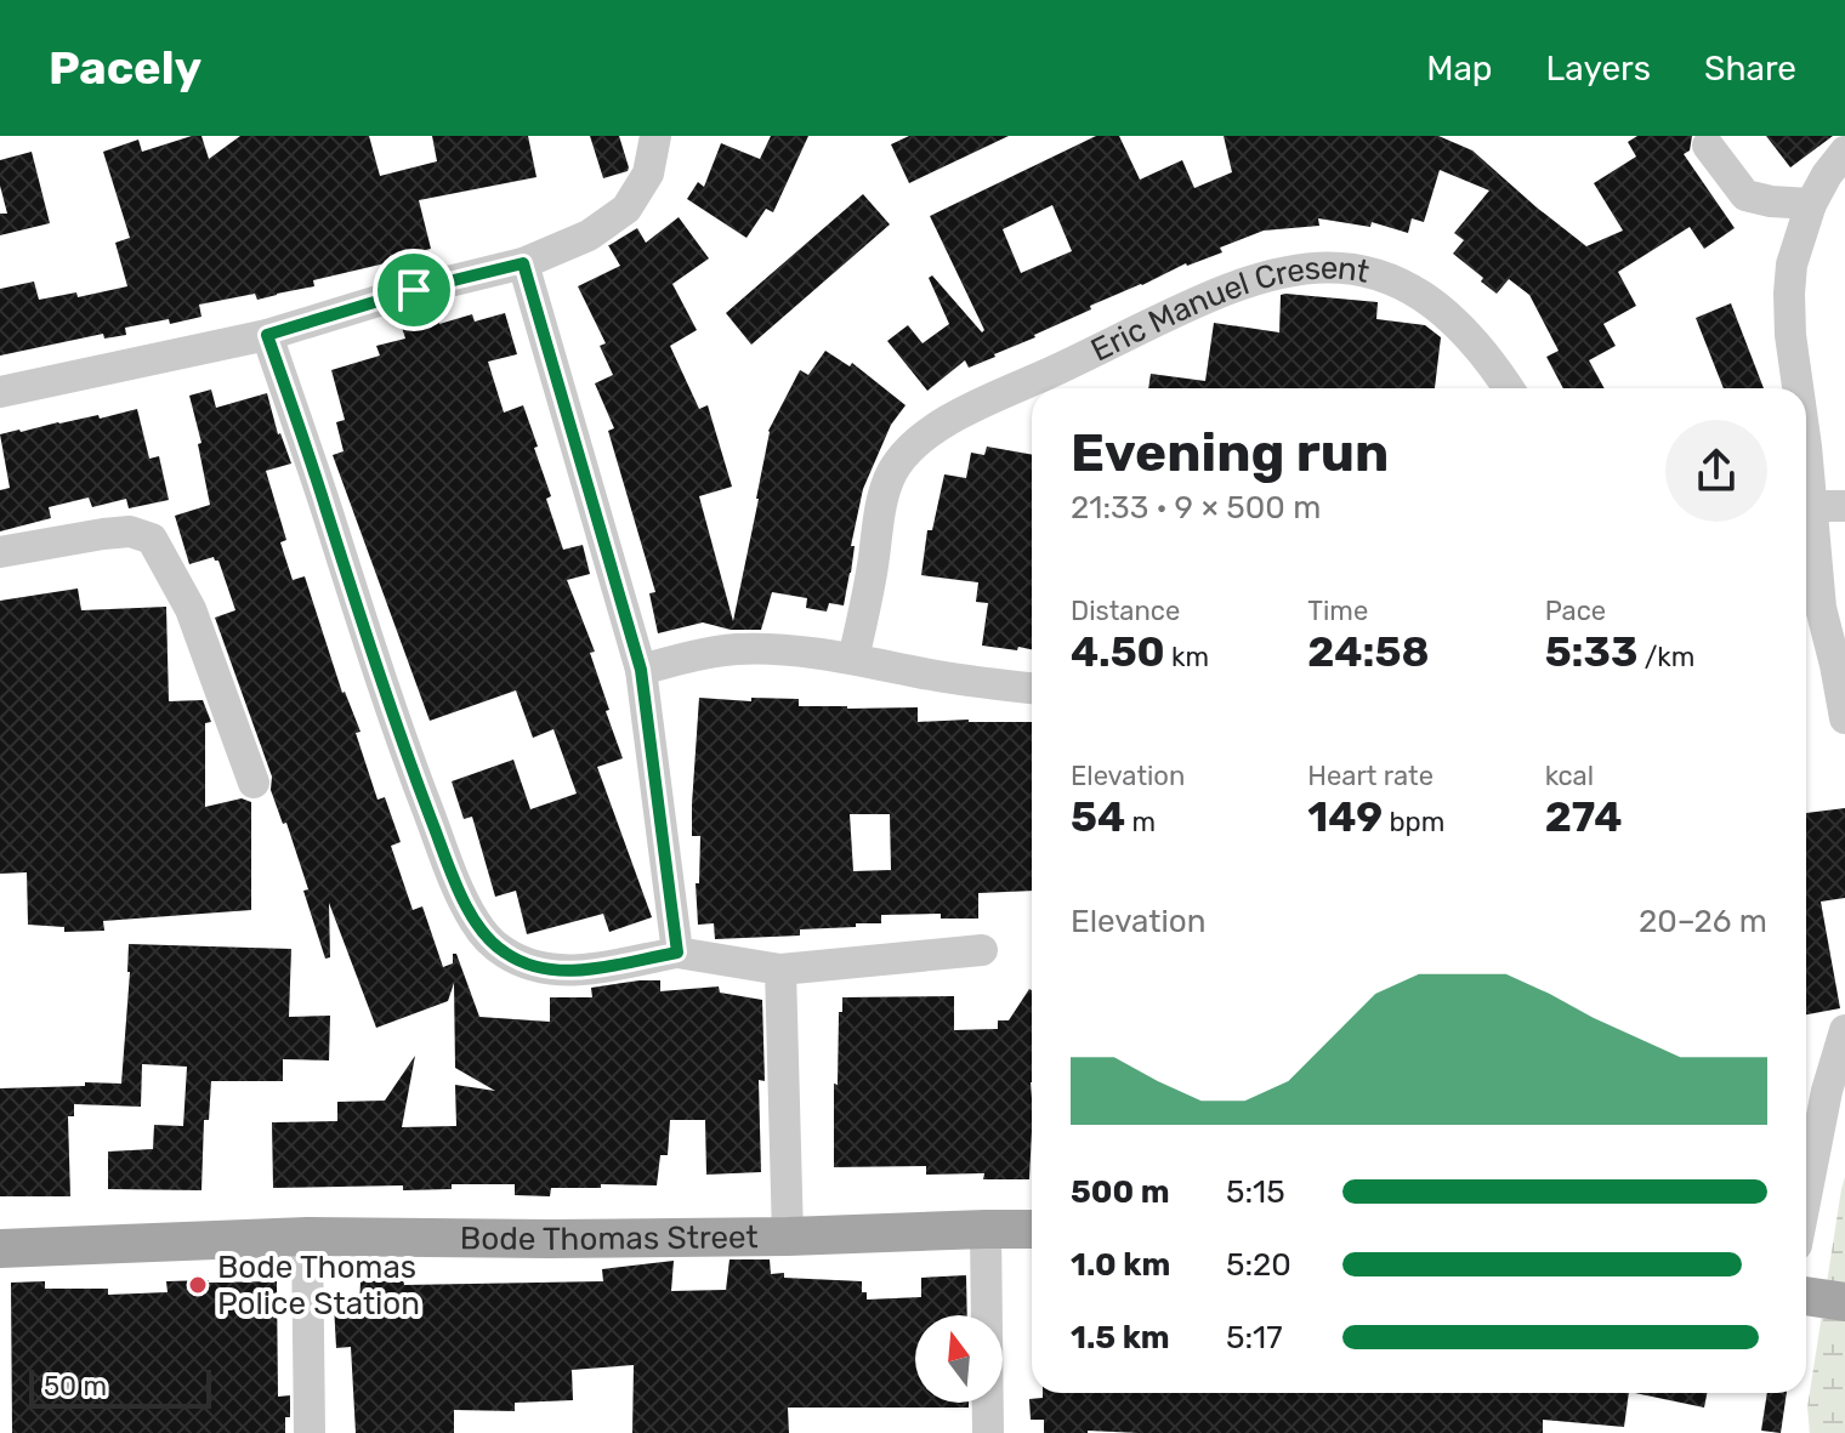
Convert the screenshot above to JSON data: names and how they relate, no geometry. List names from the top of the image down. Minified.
{"streets":{"main road":["Bode Thomas Street"],"street":["Eric Manuel Cresent"]},"places":["Bode Thomas Police Station"],"scale_bar":"50 m","north":"top","page":{"header":"Pacely","nav":["Map","Layers","Share"],"heading":["Evening run","21:33 · 9 × 500 m"],"stats":[["Distance","4.50 km"],["Time","24:58"],["Pace","5:33 /km"],["Elevation","54 m"],["Heart rate","149 bpm"],["kcal","274"]],"chart":["Elevation","20–26 m"],"list":[{"name":"500 m","note":"5:15"},{"name":"1.0 km","note":"5:20"},{"name":"1.5 km","note":"5:17"}],"scale":"50 m"}}
